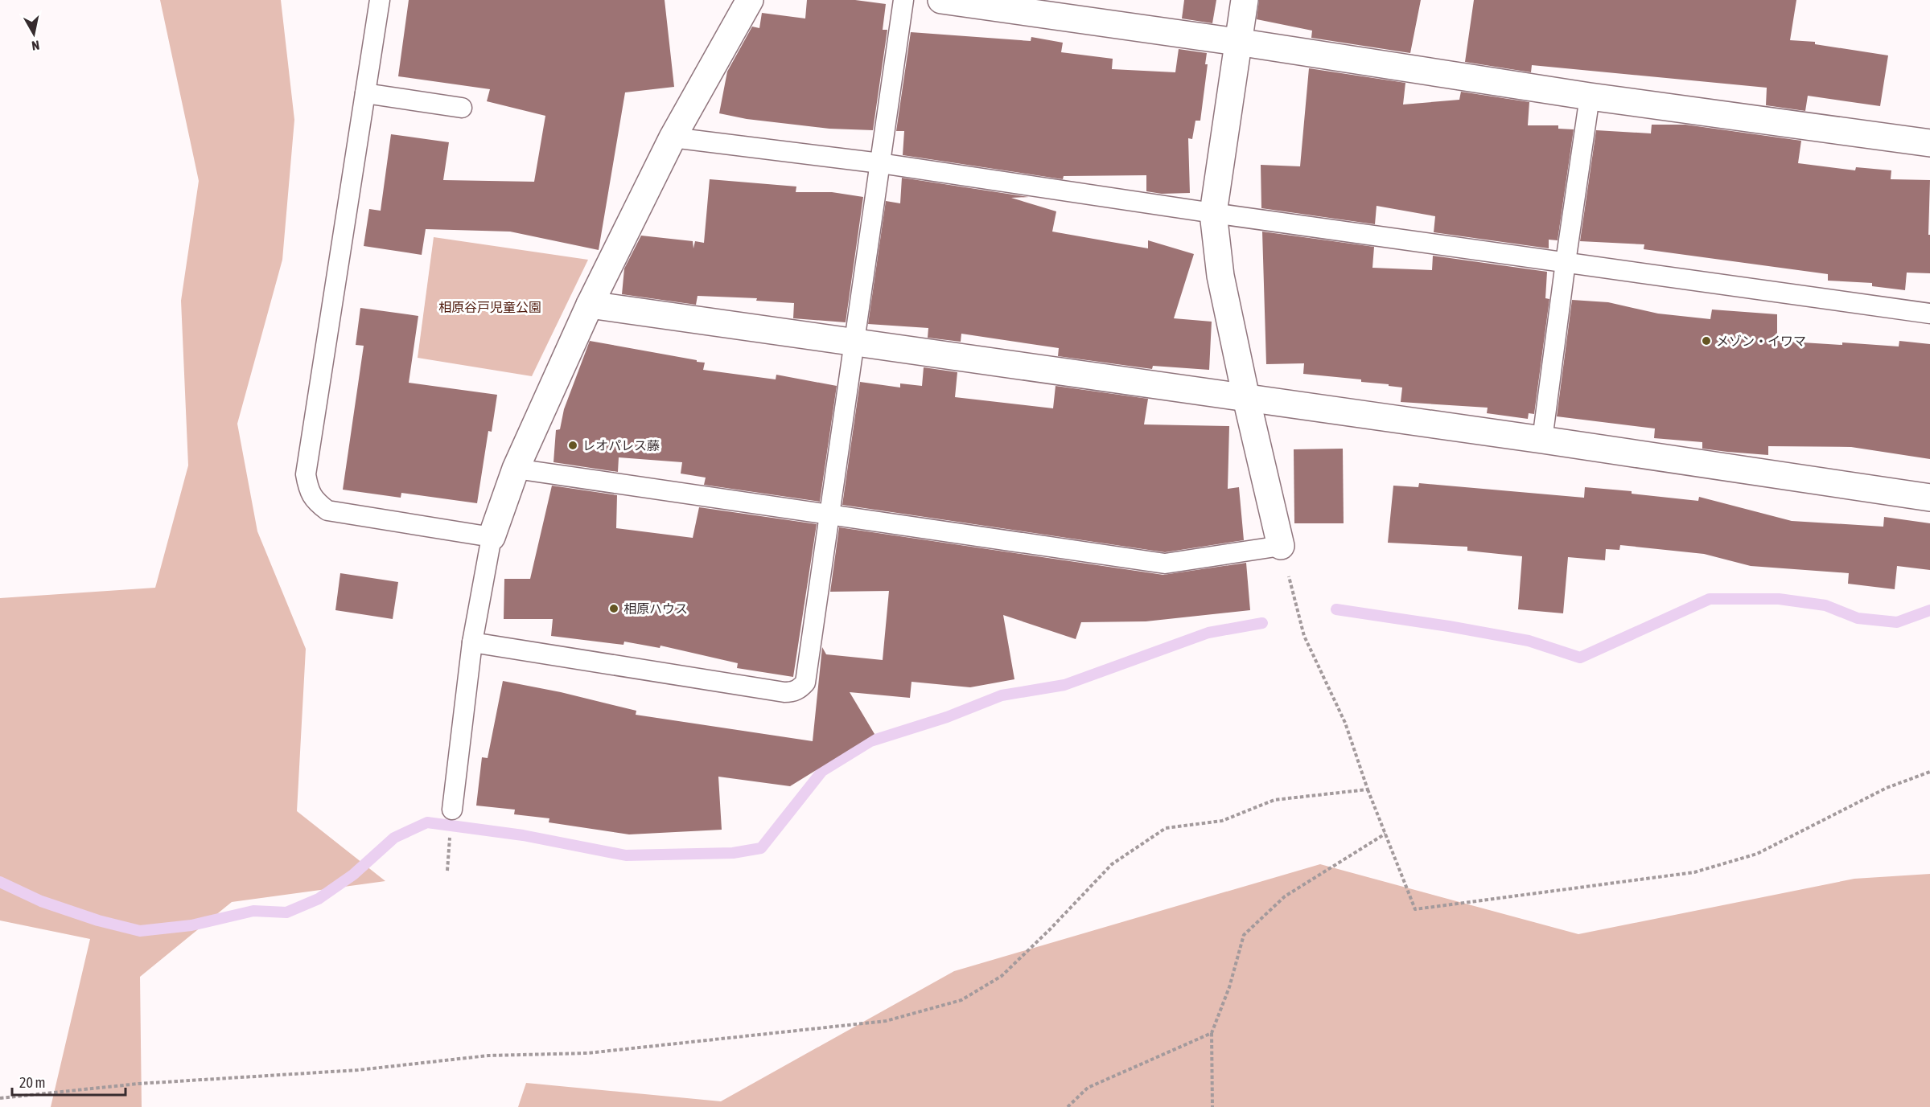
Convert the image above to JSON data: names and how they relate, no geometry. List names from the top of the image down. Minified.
{"parks":["相原谷戸児童公園"],"places":["メゾン・イワマ","レオパレス藤","相原ハウス"],"scale_bar":"20 m","north":"bottom"}
